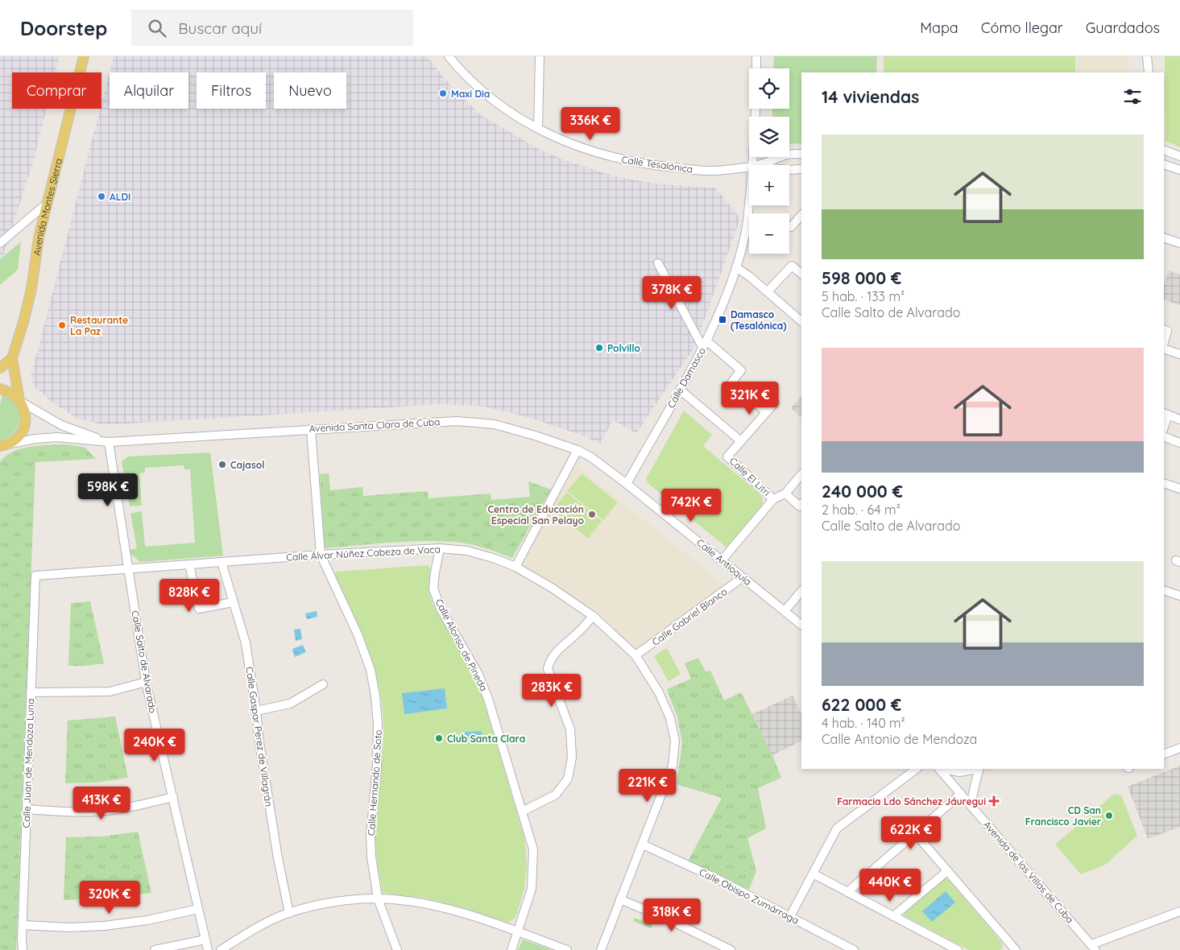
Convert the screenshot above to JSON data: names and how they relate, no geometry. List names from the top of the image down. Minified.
{"streets":{"main road":["Avenida Montes Sierra"],"street":["Calle Tesalónica","Calle Damasco","Avenida Santa Clara de Cuba","Calle El Litri","Calle Álvar Núñez Cabeza de Vaca","Calle Antioquía","Calle Gabriel Blanco","Calle Alonso de Pineda","Calle Salto de Alvarado","Calle Gaspar Perez de Villagrán","Calle Juan de Mendoza Luna","Calle Hernando de Soto","Avenida de las Villas de Cuba","Calle Obispo Zumárraga"]},"crossings":[["Avenida Montes Sierra","Avenida Santa Clara de Cuba"],["Calle Damasco","Avenida Santa Clara de Cuba"],["Calle Damasco","Calle El Litri"],["Calle Damasco","Calle Antioquía"],["Avenida Santa Clara de Cuba","Calle Antioquía"],["Avenida Santa Clara de Cuba","Calle Salto de Alvarado"],["Avenida Santa Clara de Cuba","Calle Hernando de Soto"],["Calle Álvar Núñez Cabeza de Vaca","Calle Gabriel Blanco"],["Calle Álvar Núñez Cabeza de Vaca","Calle Alonso de Pineda"],["Calle Álvar Núñez Cabeza de Vaca","Calle Salto de Alvarado"],["Calle Álvar Núñez Cabeza de Vaca","Calle Gaspar Perez de Villagrán"],["Calle Álvar Núñez Cabeza de Vaca","Calle Juan de Mendoza Luna"],["Calle Álvar Núñez Cabeza de Vaca","Calle Hernando de Soto"],["Calle Álvar Núñez Cabeza de Vaca","Calle Obispo Zumárraga"],["Calle Antioquía","Calle Gabriel Blanco"]],"places":{"other":["Maxi Dia","ALDI","Restaurante La Paz","Polvillo","Cajasol","Centro de Educación Especial San Pelayo","Club Santa Clara","CD San Francisco Javier"],"transit":["Damasco (Tesalónica)"],"health":["Farmacia Ldo Sánchez Jáuregui"]},"page":{"header":"Doorstep","search":"Buscar aquí","nav":["Mapa","Cómo llegar","Guardados"],"map_buttons":["+","−"],"chip":["Comprar","Alquilar","Filtros","Nuevo"],"heading":"14 viviendas","price":["336K €","378K €","321K €","598K €","742K €","828K €","283K €","240K €","221K €","413K €","622K €","440K €","320K €","318K €"],"list":[{"name":"598 000 €","note":"5 hab. · 133 m² · Calle Salto de Alvarado"},{"name":"240 000 €","note":"2 hab. · 64 m² · Calle Salto de Alvarado"},{"name":"622 000 €","note":"4 hab. · 140 m² · Calle Antonio de Mendoza"}]}}
